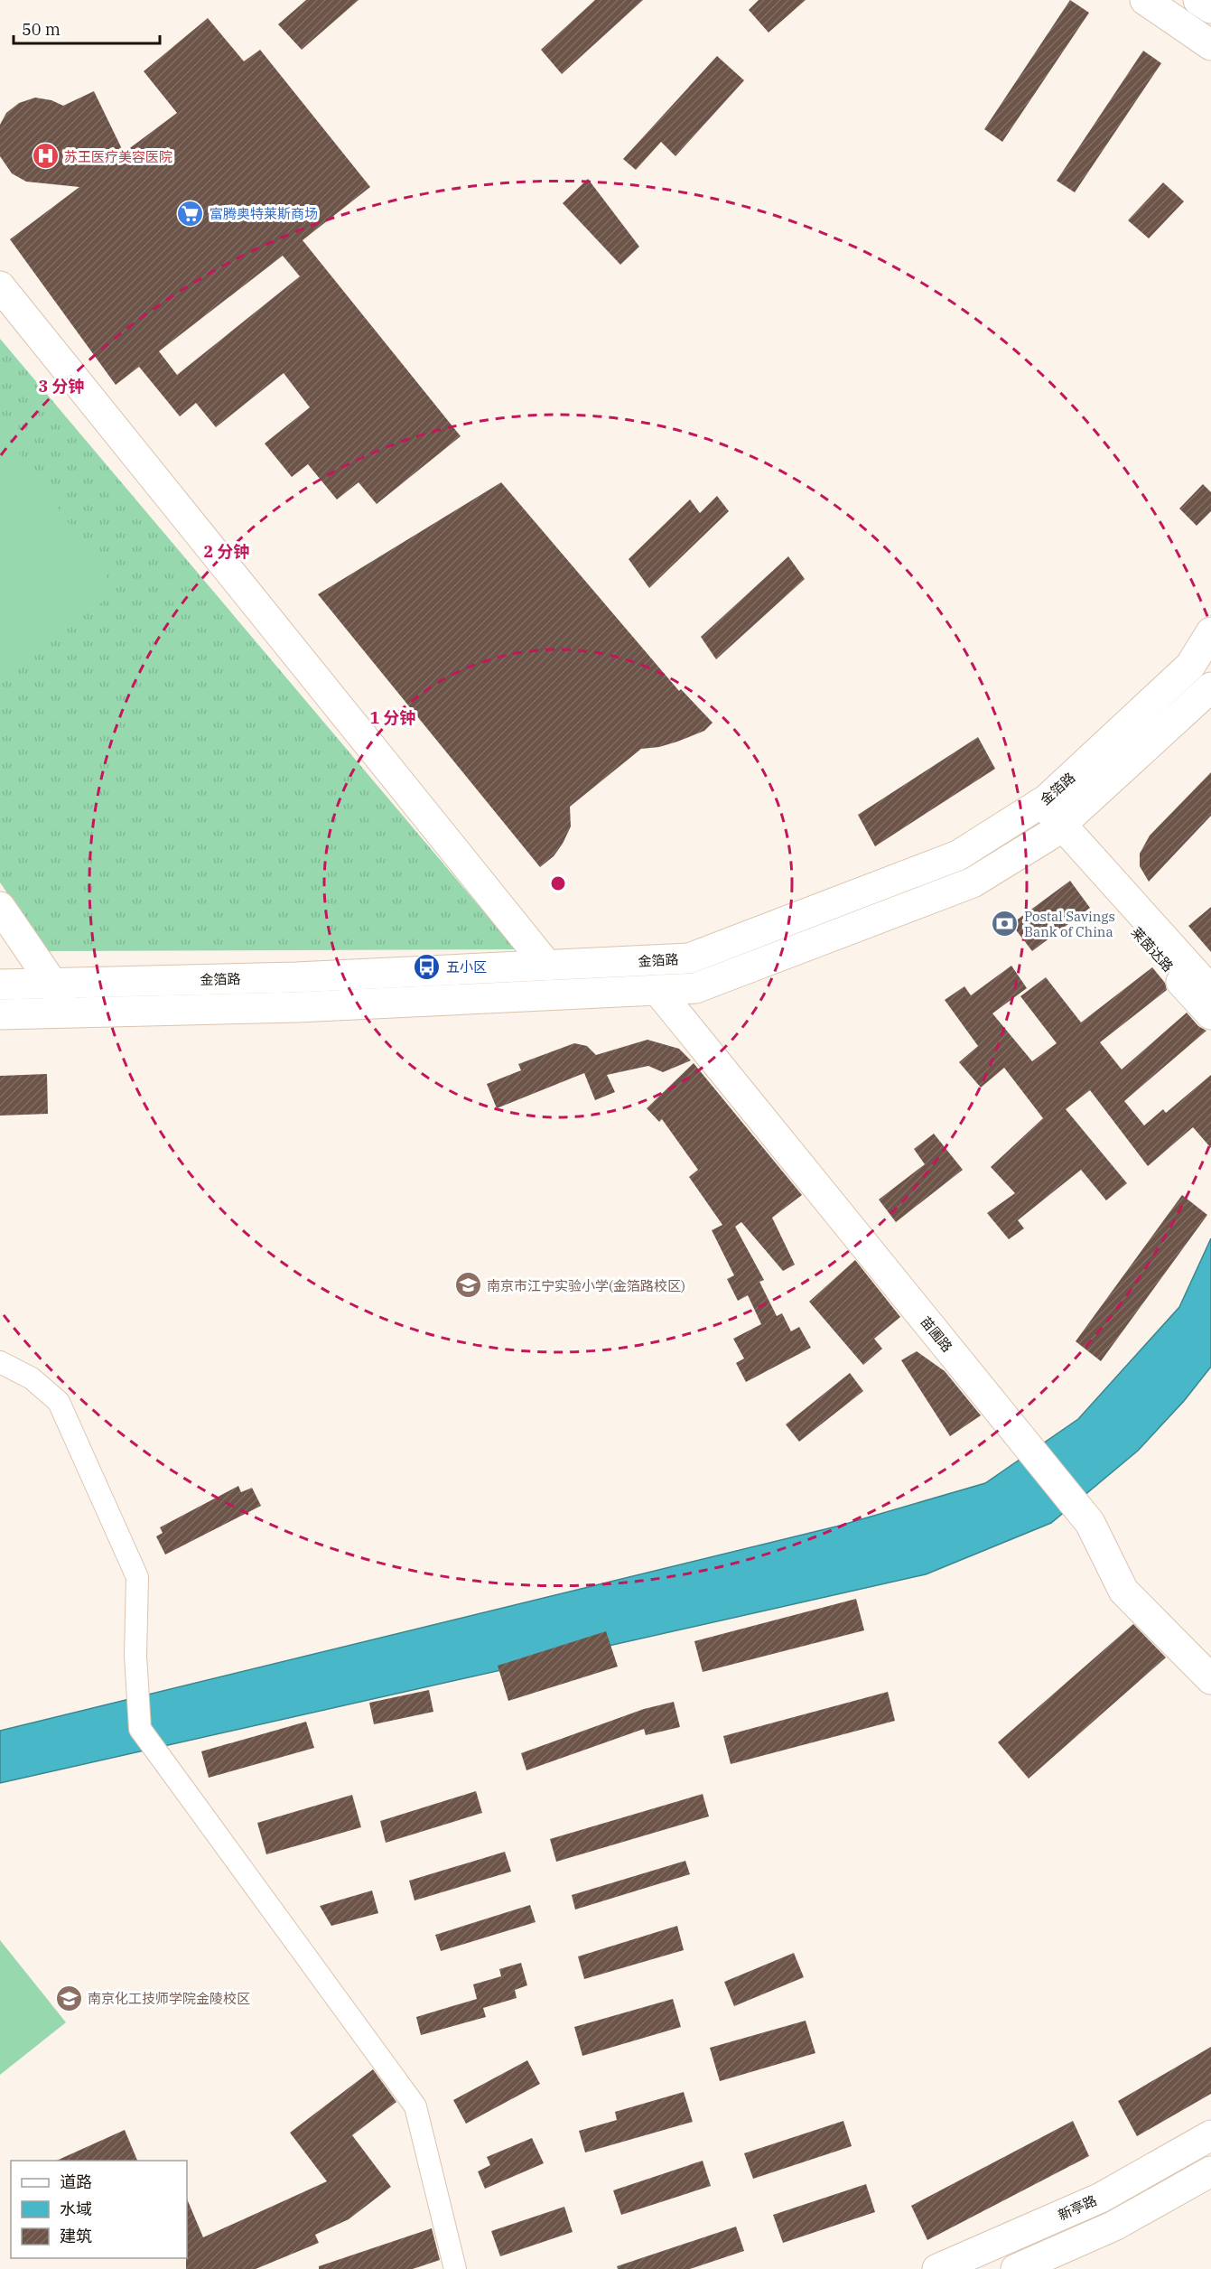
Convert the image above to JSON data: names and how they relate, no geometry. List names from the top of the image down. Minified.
{"streets":{"main road":["金箔路","莱茵达路","苗圃路","新亭路"]},"places":{"hospital":["苏王医疗美容医院"],"supermarket":["富腾奥特莱斯商场"],"bank":["Postal Savings Bank of China"],"bus stop":["五小区"],"school or university":["南京市江宁实验小学(金箔路校区)","南京化工技师学院金陵校区"]},"legend":["道路","水域","建筑"],"scale_bar":"50 m","rings":["3 分钟","2 分钟","1 分钟"]}
